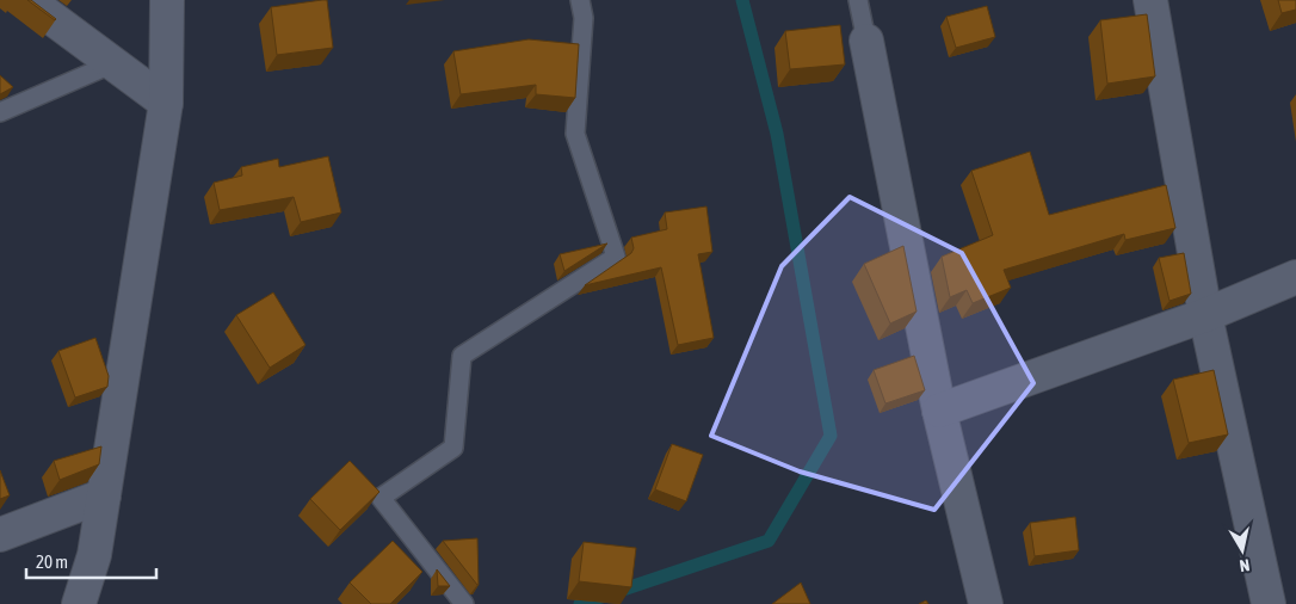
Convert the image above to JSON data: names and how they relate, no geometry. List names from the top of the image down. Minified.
{"scale_bar":"20 m","north":"bottom"}
